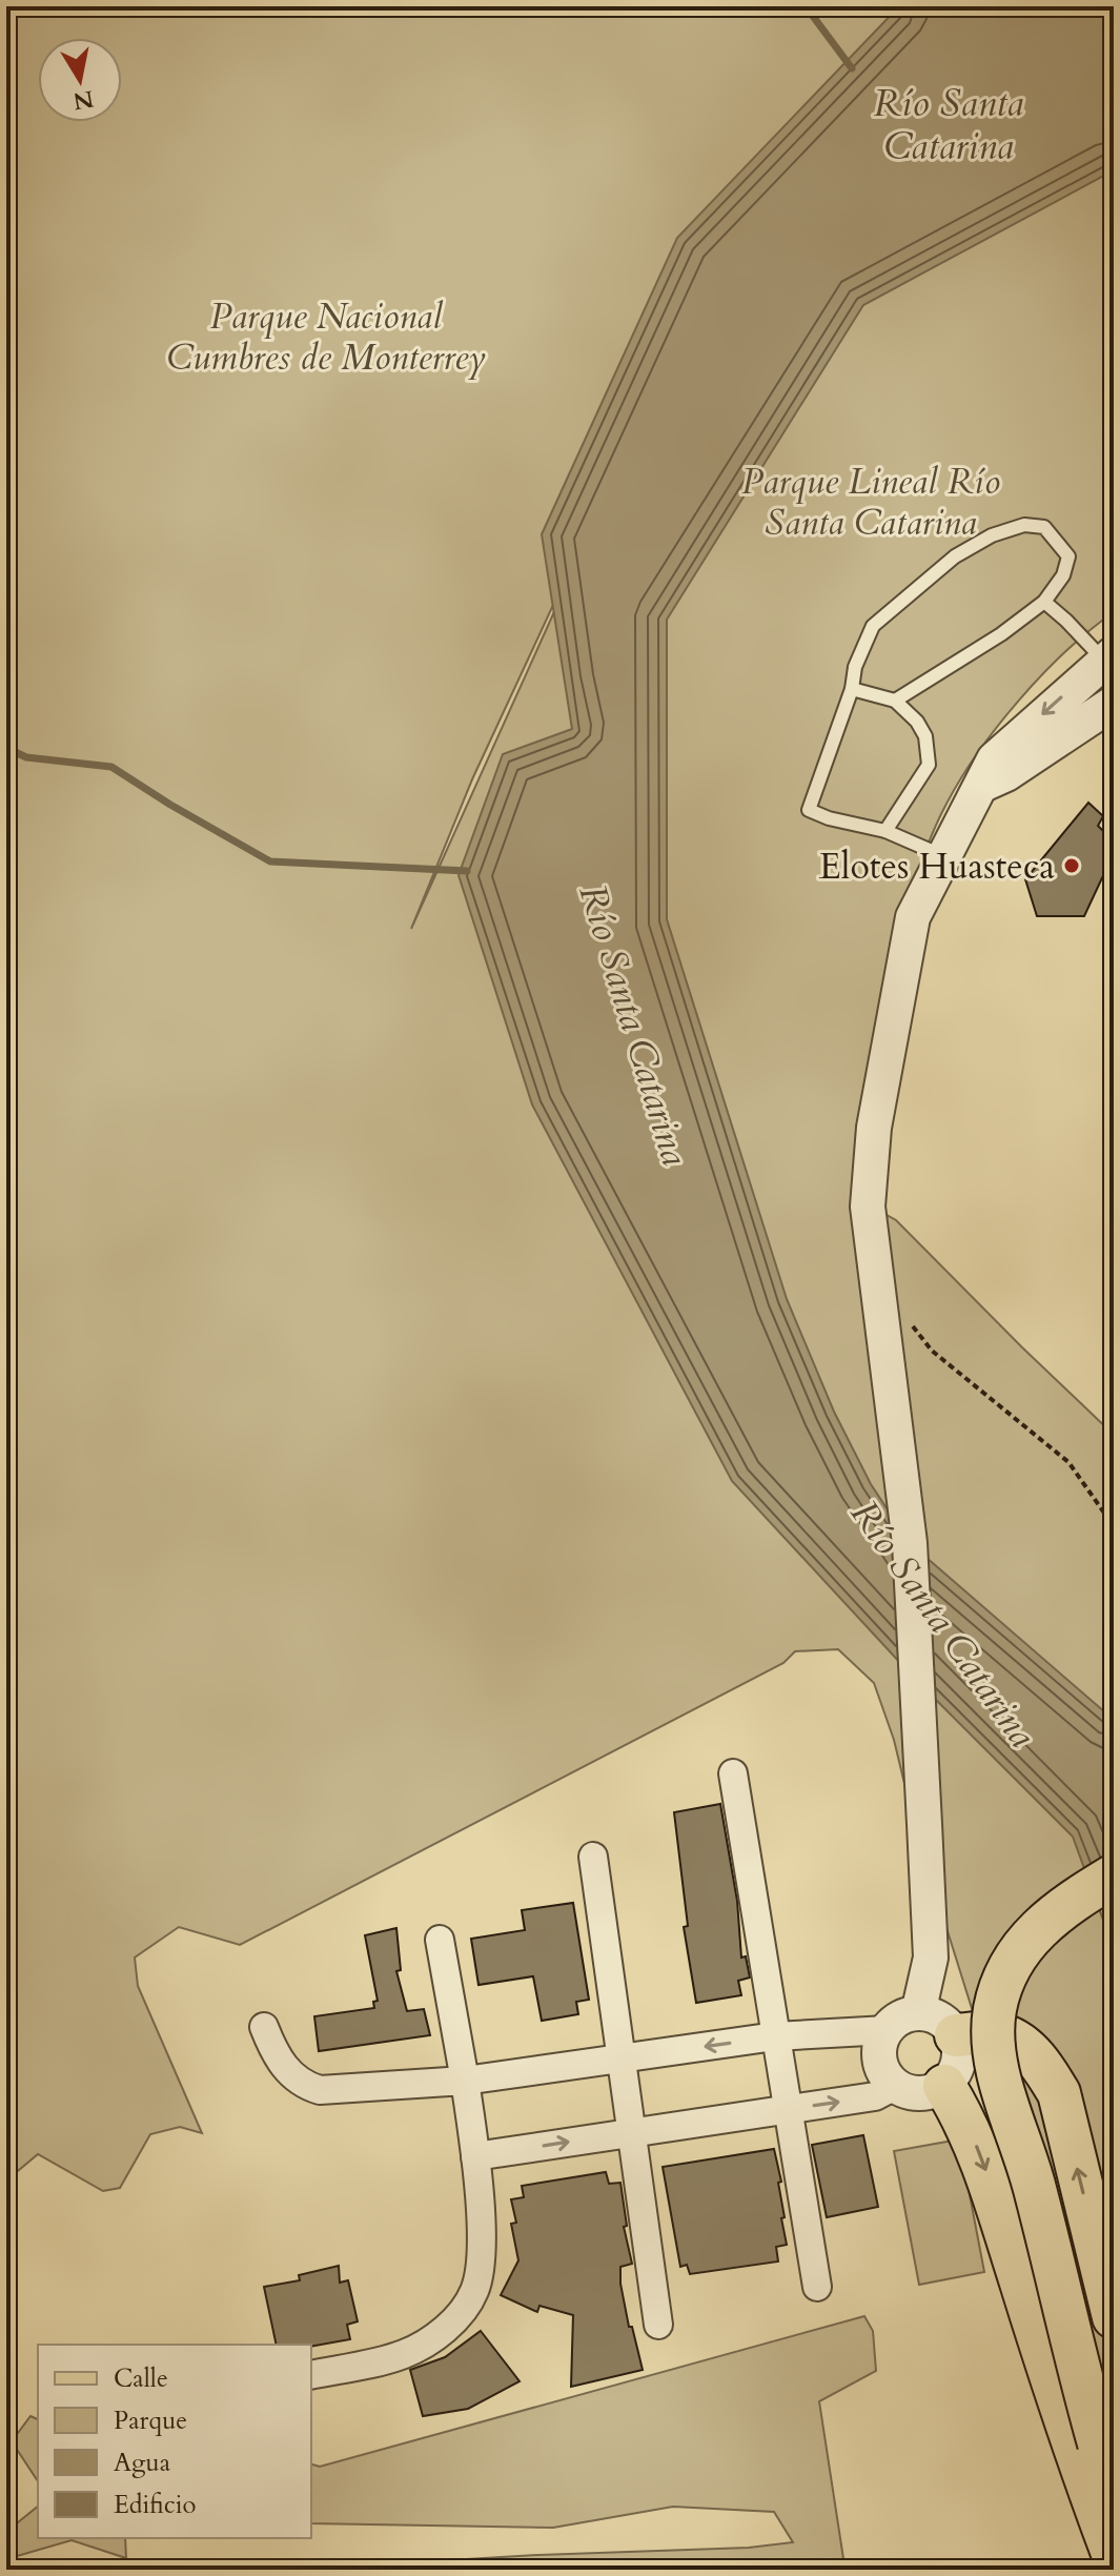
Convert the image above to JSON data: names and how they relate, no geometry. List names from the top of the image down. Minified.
{"water":["Río Santa Catarina"],"parks":["Parque Nacional Cumbres de Monterrey","Parque Lineal Río Santa Catarina"],"places":["Elotes Huasteca"],"legend":["Calle","Parque","Agua","Edificio"],"north":"bottom"}
